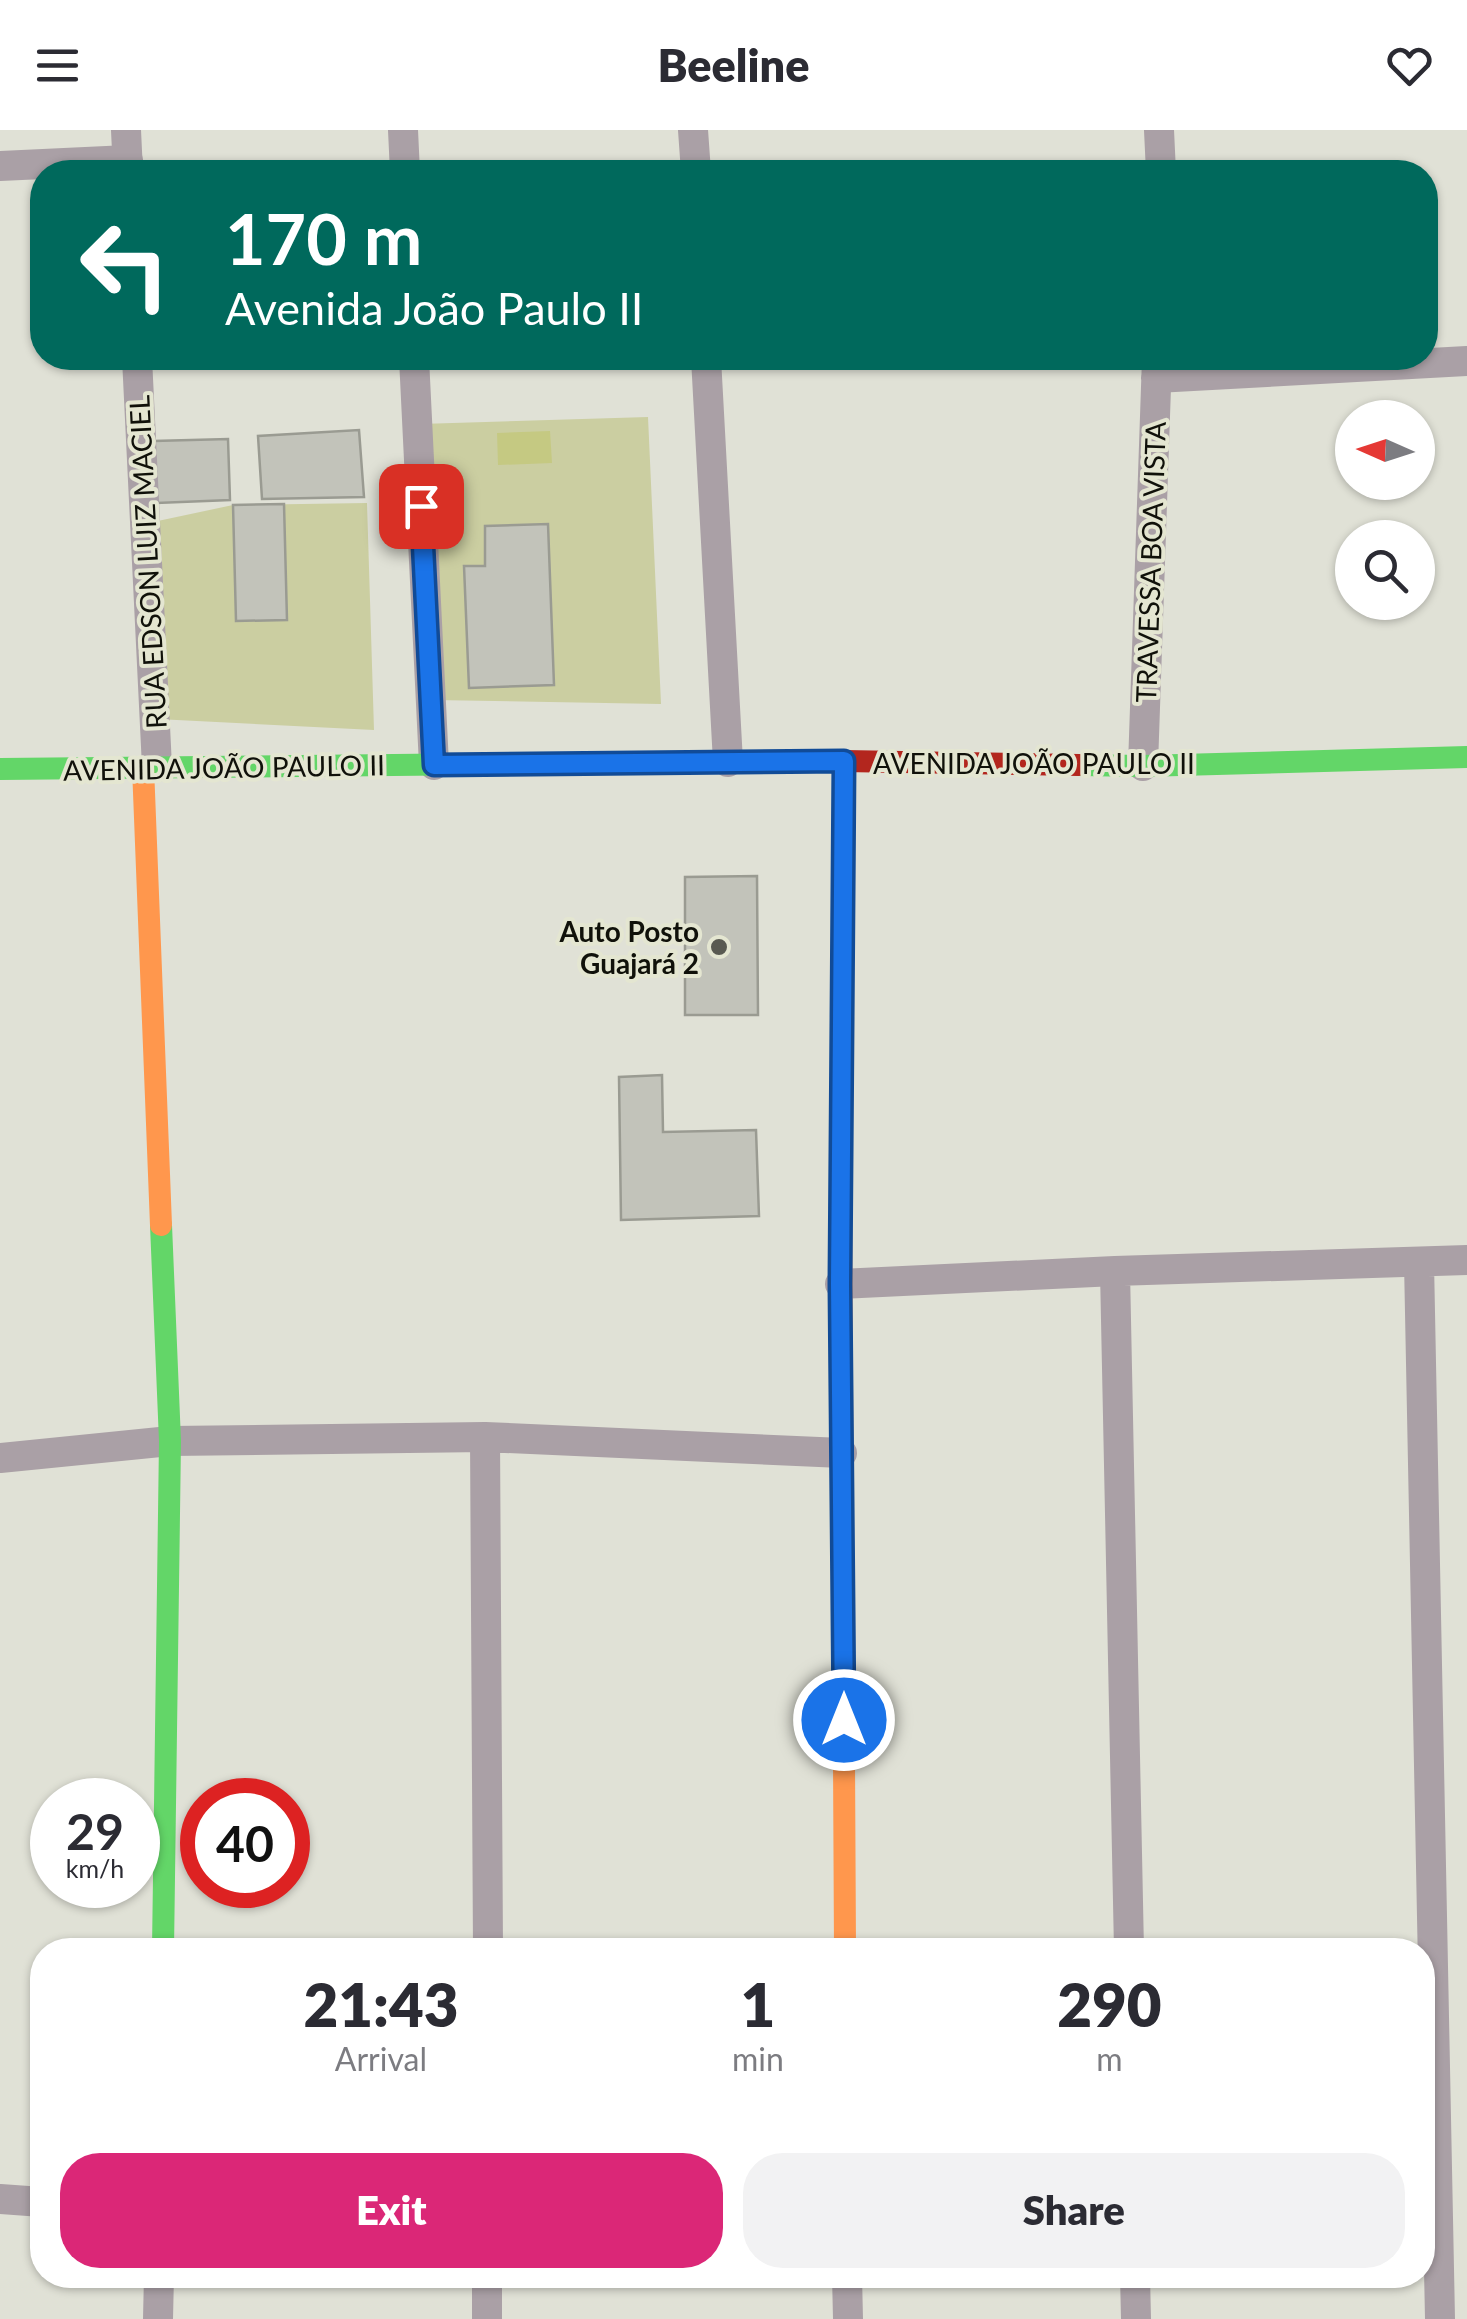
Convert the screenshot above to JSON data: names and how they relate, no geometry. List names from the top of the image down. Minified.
{"streets":{"street":["RUA EDSON LUIZ MACIEL","TRAVESSA BOA VISTA","AVENIDA JOÃO PAULO II"]},"crossings":[["RUA EDSON LUIZ MACIEL","AVENIDA JOÃO PAULO II"],["TRAVESSA BOA VISTA","AVENIDA JOÃO PAULO II"]],"places":["Auto Posto Guajará 2"],"north":"left","page":{"header":"Beeline","turn":["170 m","Avenida João Paulo II"],"speed":"29 km/h","limit":"40","eta":["21:43","Arrival","1","min","290","m"],"buttons":["Exit","Share"]}}
